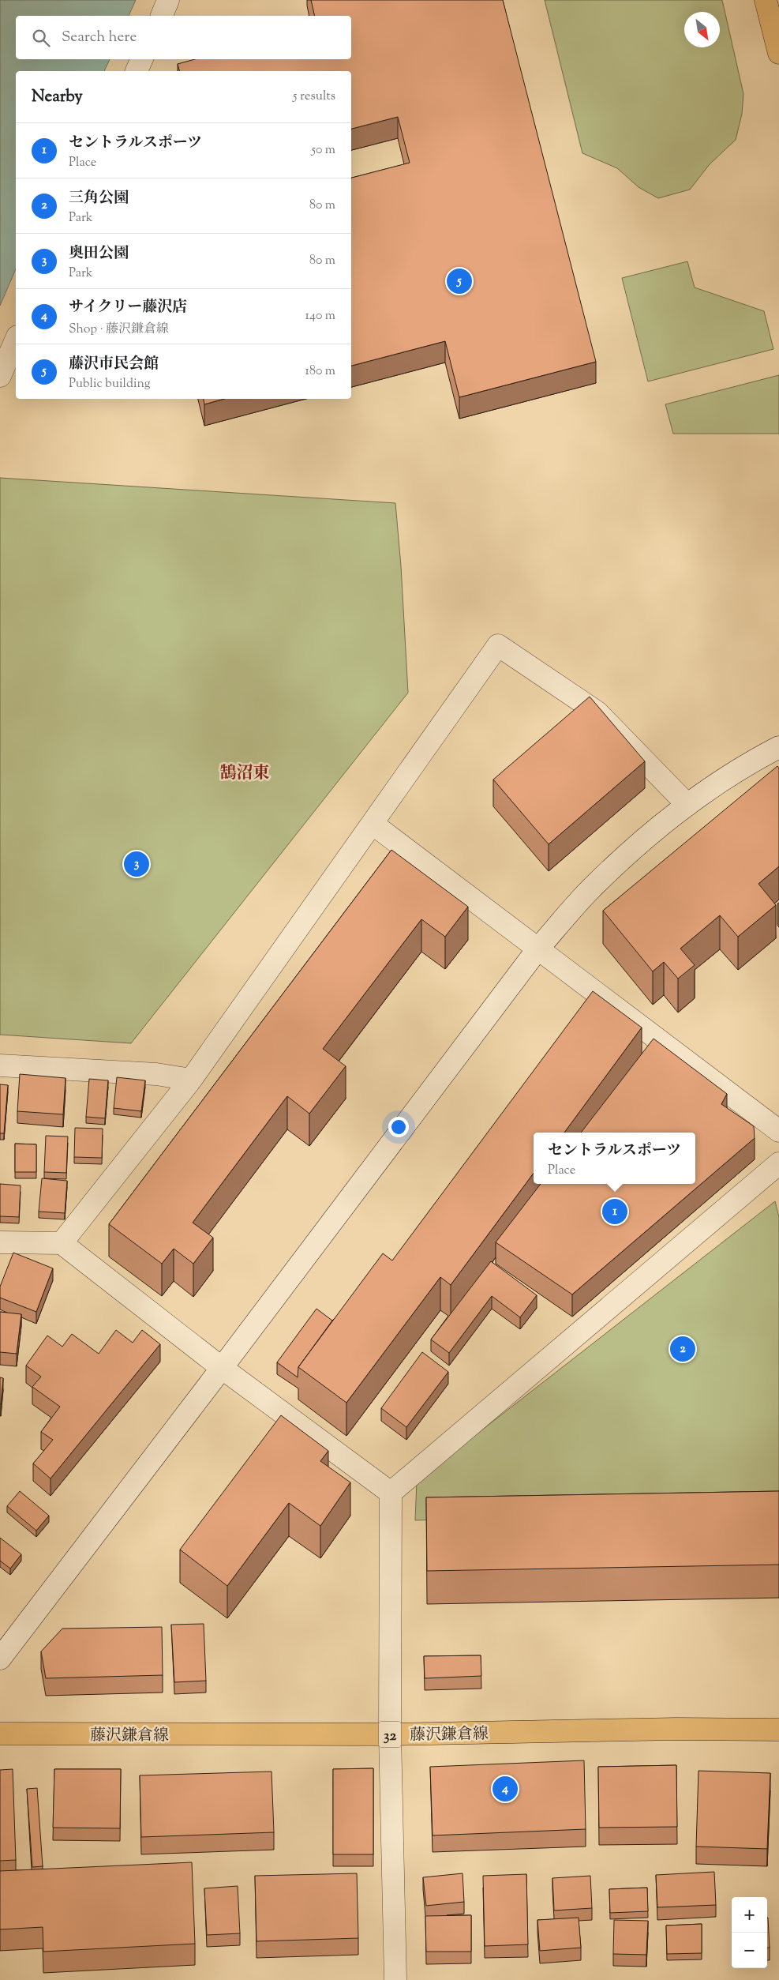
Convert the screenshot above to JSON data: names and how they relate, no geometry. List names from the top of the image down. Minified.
{"streets":{"main road":["藤沢鎌倉線","32"]},"districts":["鵠沼東"],"north":"bottom right","page":{"search":"Search here","heading":["Nearby","5 results"],"list":[{"mark":"1","name":"セントラルスポーツ","note":"Place","value":"50 m"},{"mark":"2","name":"三角公園","note":"Park","value":"80 m"},{"mark":"3","name":"奥田公園","note":"Park","value":"80 m"},{"mark":"4","name":"サイクリー藤沢店","note":"Shop · 藤沢鎌倉線","value":"140 m"},{"mark":"5","name":"藤沢市民会館","note":"Public building","value":"180 m"}],"pins":["5","3","1","2","4"],"popup":["セントラルスポーツ","Place"],"map_buttons":["+","−"]}}
